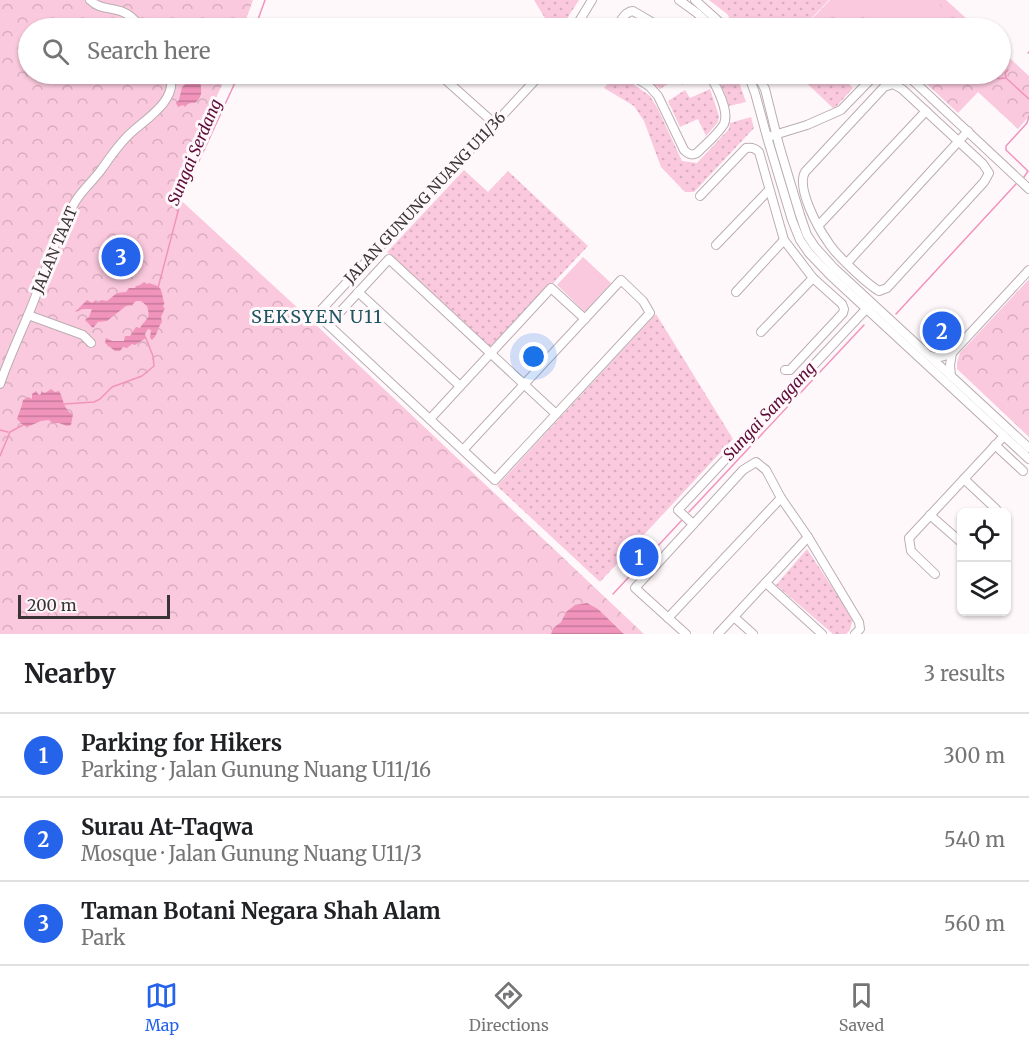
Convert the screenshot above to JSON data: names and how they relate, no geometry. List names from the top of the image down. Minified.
{"streets":{"street":["JALAN GUNUNG NUANG U11/36","JALAN TAAT"]},"districts":["SEKSYEN U11"],"water":["Sungai Serdang","Sungai Sanggang"],"scale_bar":"200 m","page":{"search":"Search here","pins":["3","2","1"],"scale":"200 m","heading":["Nearby","3 results"],"list":[{"mark":"1","name":"Parking for Hikers","note":"Parking · Jalan Gunung Nuang U11/16","value":"300 m"},{"mark":"2","name":"Surau At-Taqwa","note":"Mosque · Jalan Gunung Nuang U11/3","value":"540 m"},{"mark":"3","name":"Taman Botani Negara Shah Alam","note":"Park","value":"560 m"}],"nav":["Map","Directions","Saved"]}}
